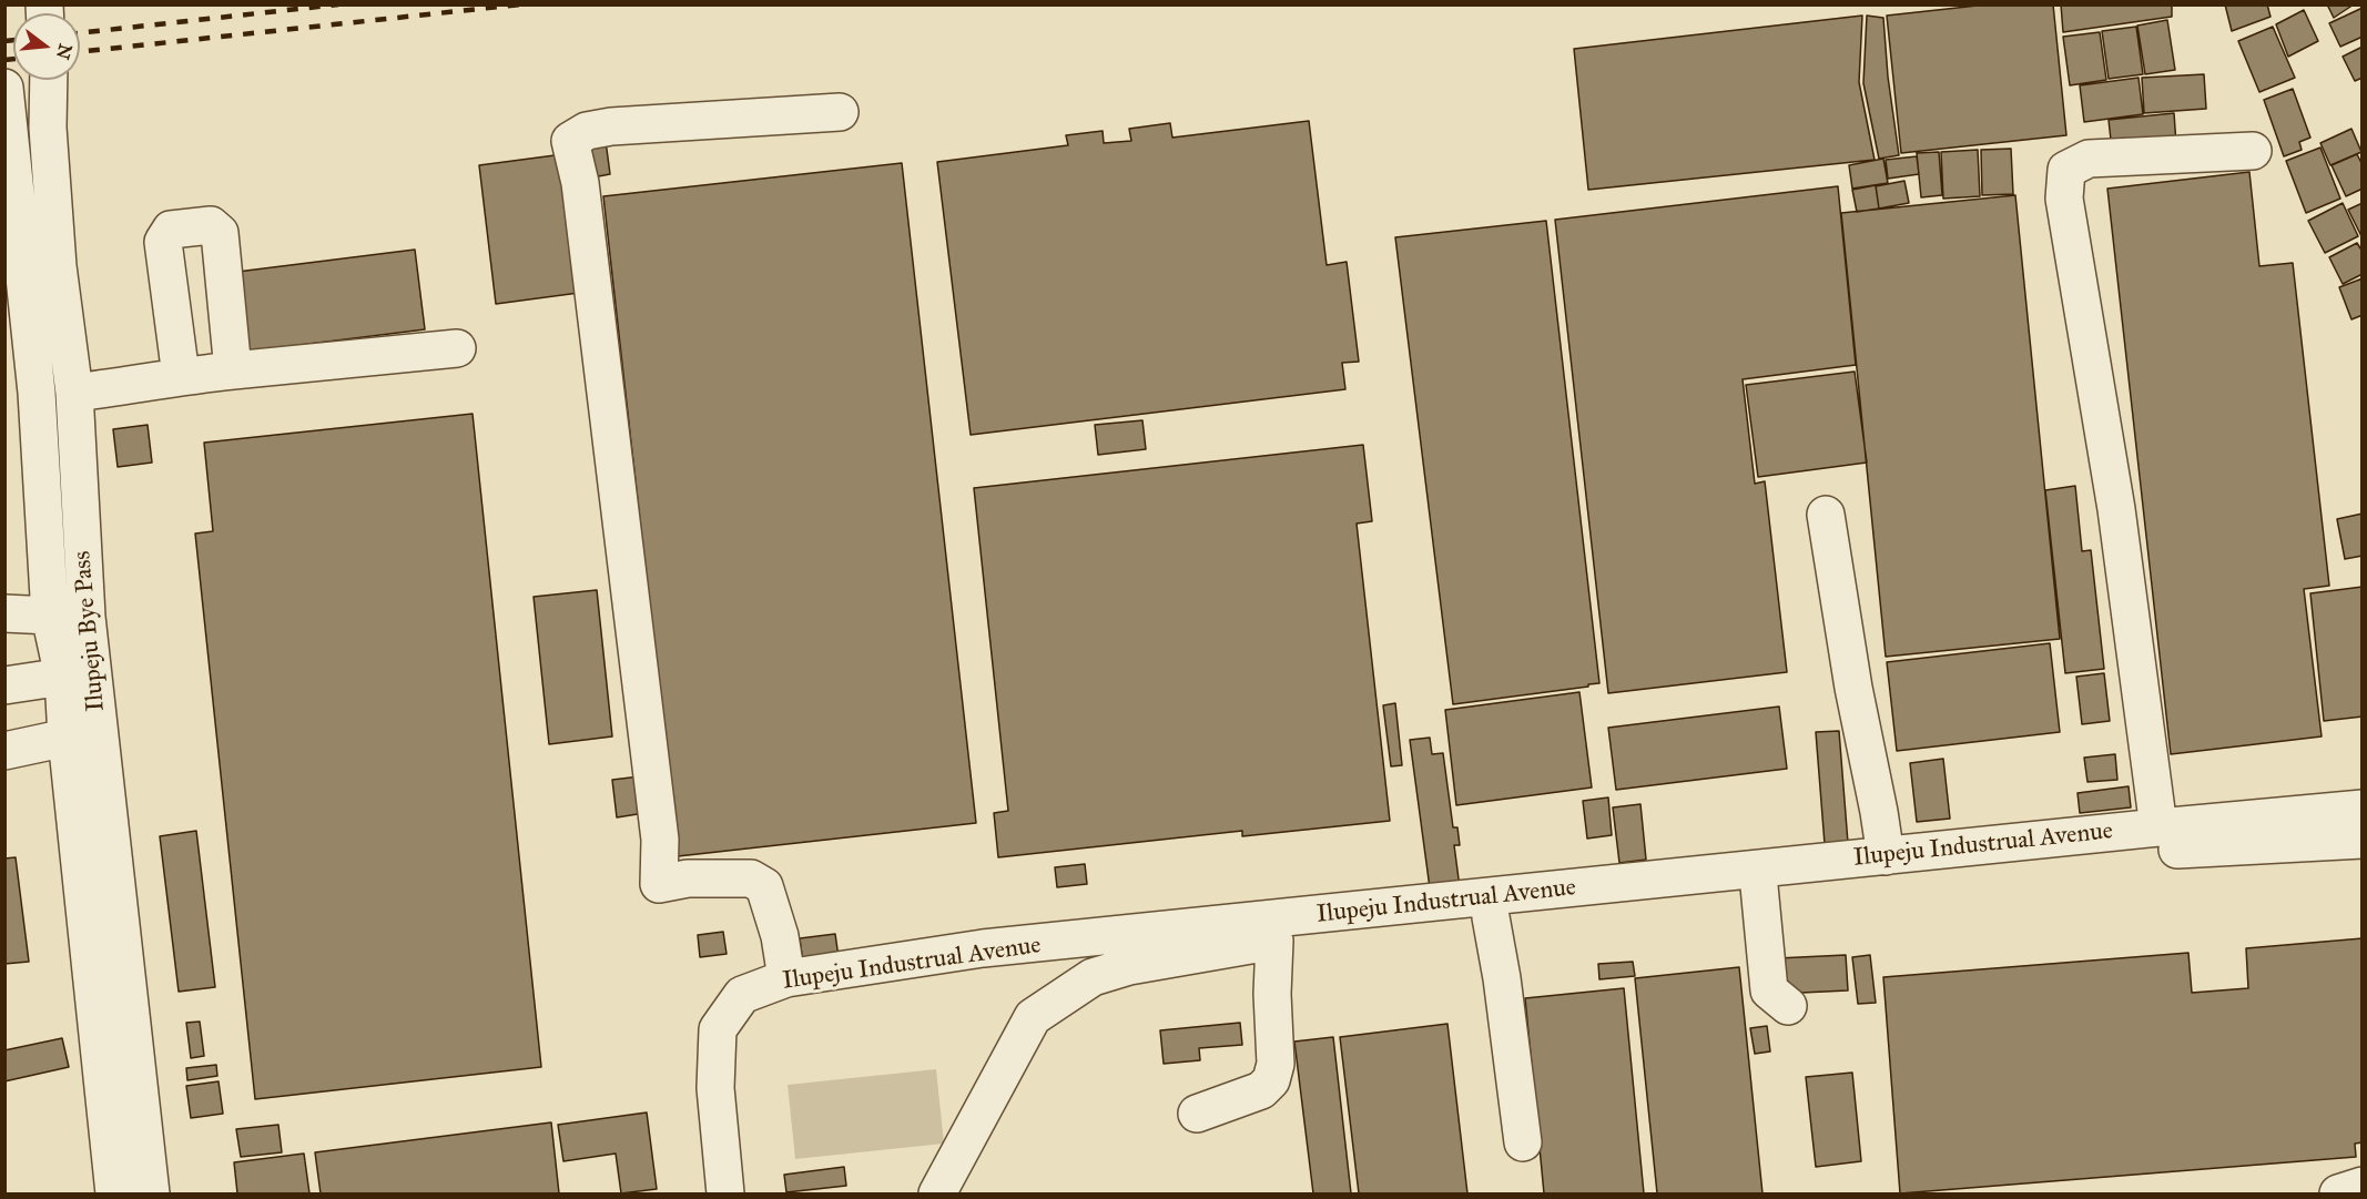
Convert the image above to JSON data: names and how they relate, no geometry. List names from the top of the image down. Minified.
{"streets":{"street":["Ilupeju Bye Pass","Ilupeju Industrual Avenue"]},"north":"right"}
